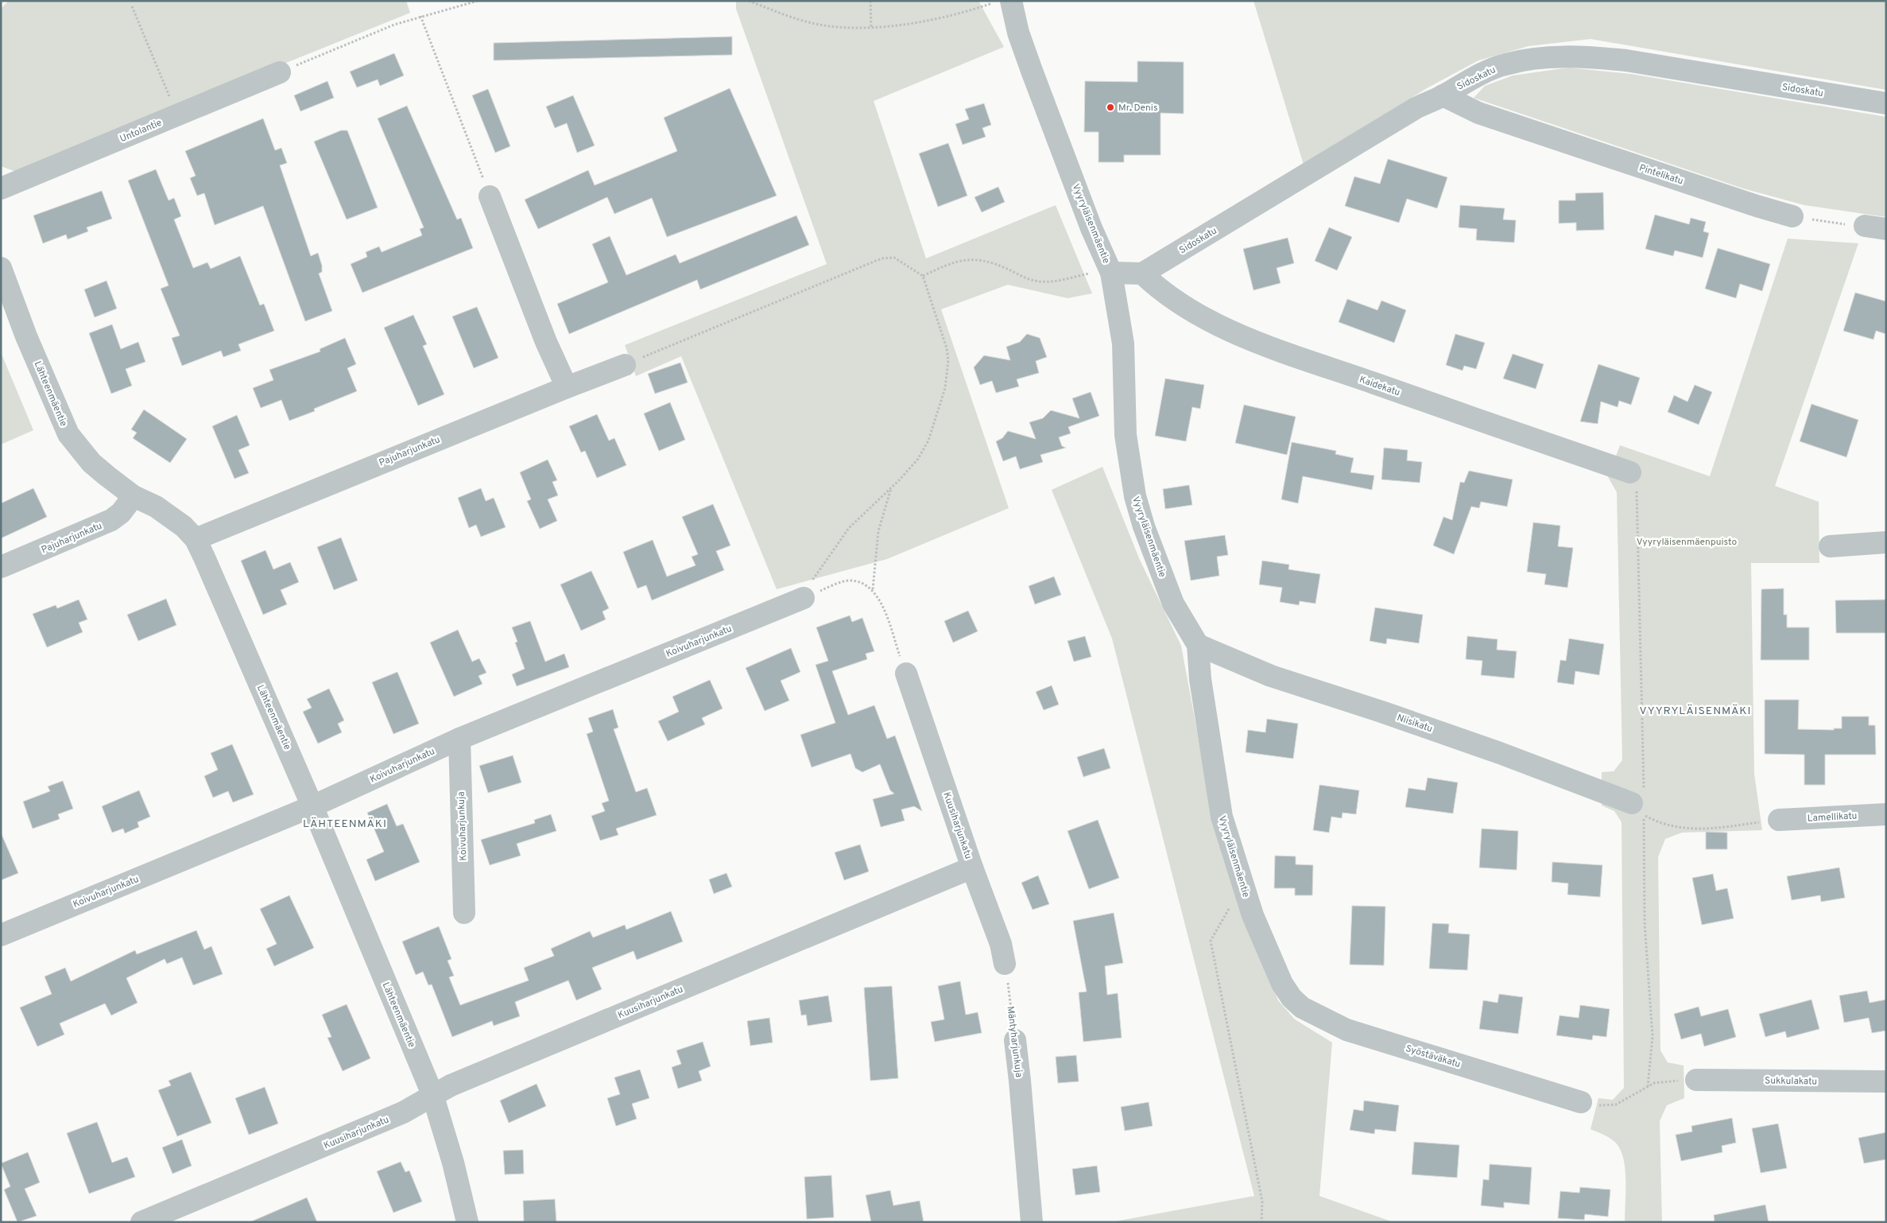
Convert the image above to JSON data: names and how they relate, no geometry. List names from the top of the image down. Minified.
{"streets":{"street":["Sidoskatu","Untolantie","Pintelikatu","Vyyryläisenmäentie","Kaidekatu","Lähteenmäentie","Pajuharjunkatu","Koivuharjunkatu","Niisikatu","Lamellikatu","Kuusiharjunkatu","Koivuharjunkuja","Mäntyharjunkuja","Syöstäväkatu","Sukkulakatu"]},"crossings":[["Sidoskatu","Pintelikatu"],["Sidoskatu","Kaidekatu"],["Vyyryläisenmäentie","Niisikatu"],["Vyyryläisenmäentie","Syöstäväkatu"],["Lähteenmäentie","Pajuharjunkatu"],["Lähteenmäentie","Koivuharjunkatu"],["Lähteenmäentie","Kuusiharjunkatu"],["Koivuharjunkatu","Koivuharjunkuja"]],"districts":["VYYRYLÄISENMÄKI","LÄHTEENMÄKI"],"parks":["Vyyryläisenmäenpuisto"],"places":["Mr. Denis"]}
